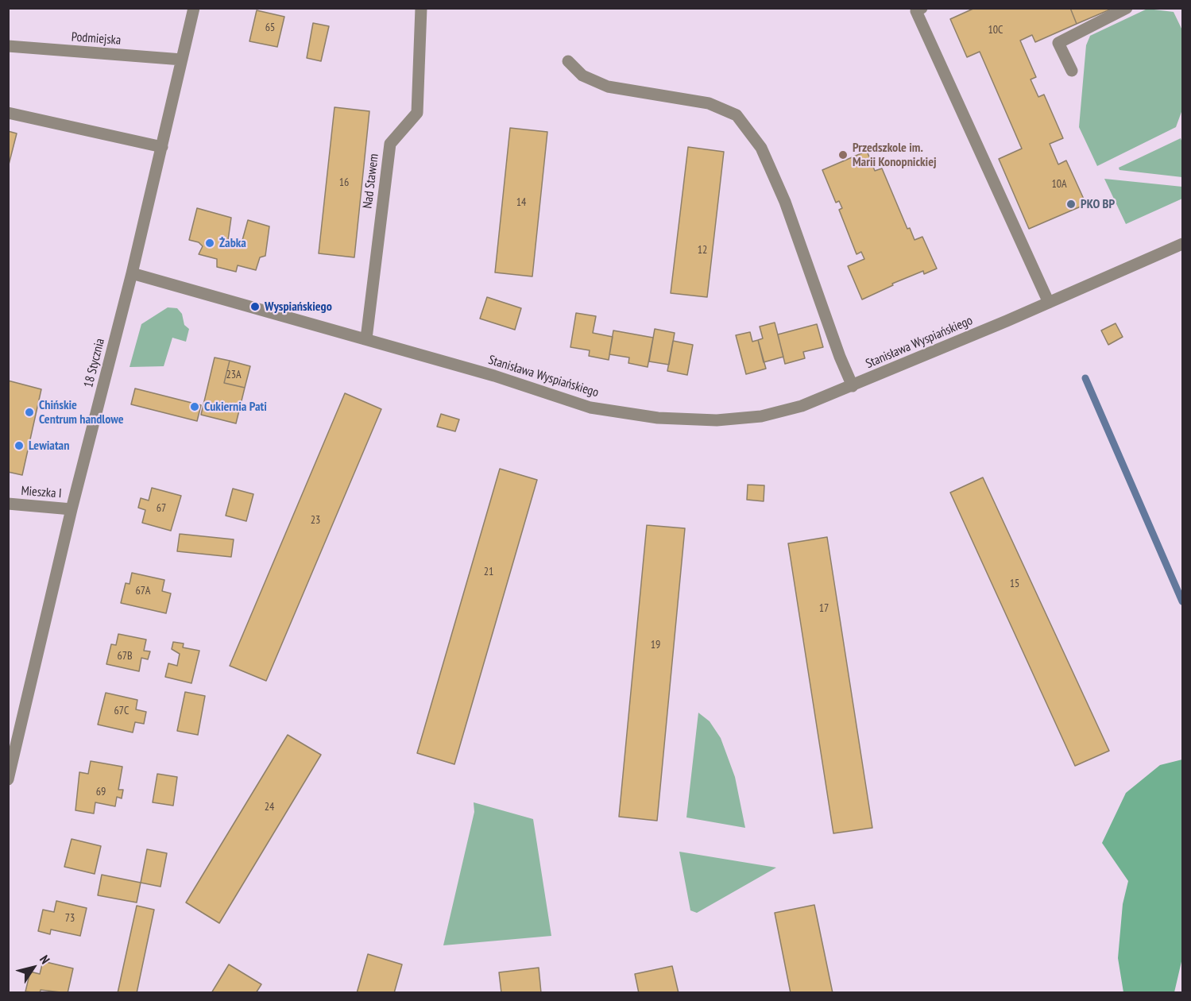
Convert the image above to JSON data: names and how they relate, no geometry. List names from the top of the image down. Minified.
{"streets":{"street":["Podmiejska","Nad Stawem","Stanisława Wyspiańskiego","18 Stycznia","Mieszka I"]},"crossings":[["Podmiejska","18 Stycznia"],["Nad Stawem","Stanisława Wyspiańskiego"],["Stanisława Wyspiańskiego","18 Stycznia"],["18 Stycznia","Mieszka I"]],"places":["Przedszkole im. Marii Konopnickiej","PKO BP","Żabka","Wyspiańskiego","Cukiernia Pati","Chińskie Centrum handlowe","Lewiatan"],"house_numbers":["65","10C","16","10A","14","12","23A","67","23","21","15","67A","17","19","67B","67C","69","24","73"],"north":"top right"}
